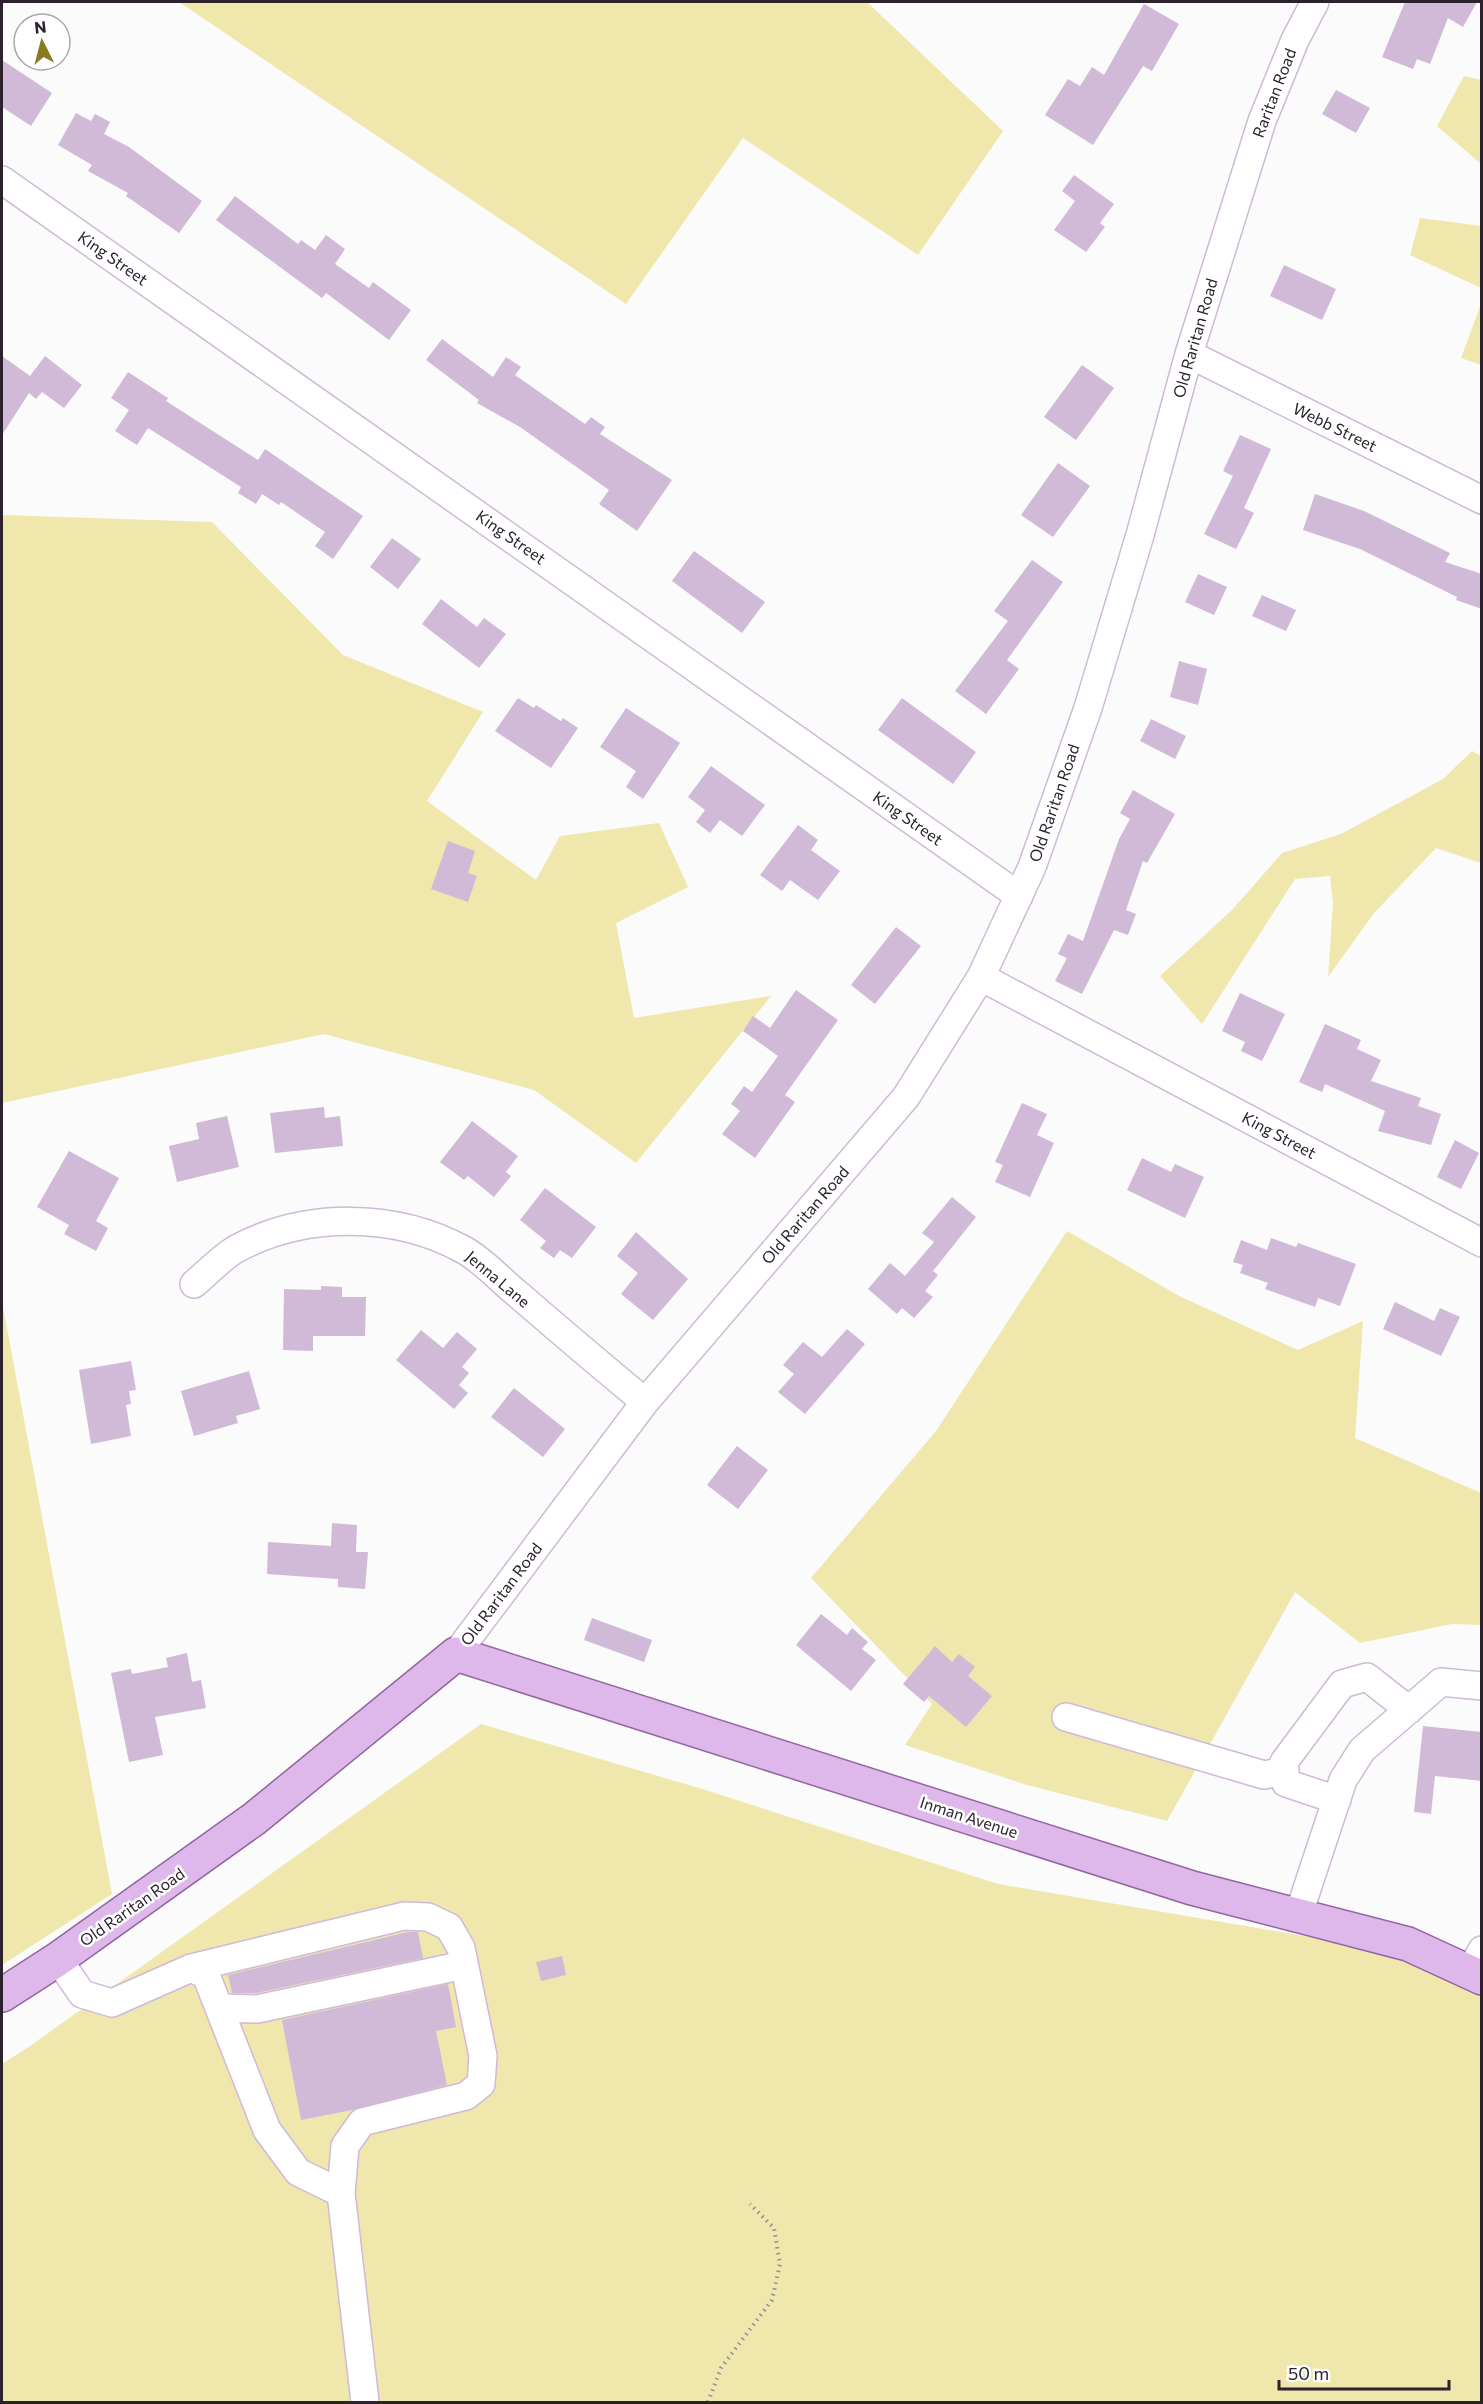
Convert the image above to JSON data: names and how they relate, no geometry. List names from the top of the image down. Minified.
{"streets":{"main road":["Old Raritan Road","Inman Avenue"],"street":["Raritan Road","King Street","Webb Street","Jenna Lane"]},"crossings":[["Raritan Road","Old Raritan Road"],["King Street","Old Raritan Road"],["Old Raritan Road","Webb Street"],["Old Raritan Road","Jenna Lane"],["Old Raritan Road","Inman Avenue"]],"scale_bar":"50 m","north":"top"}
